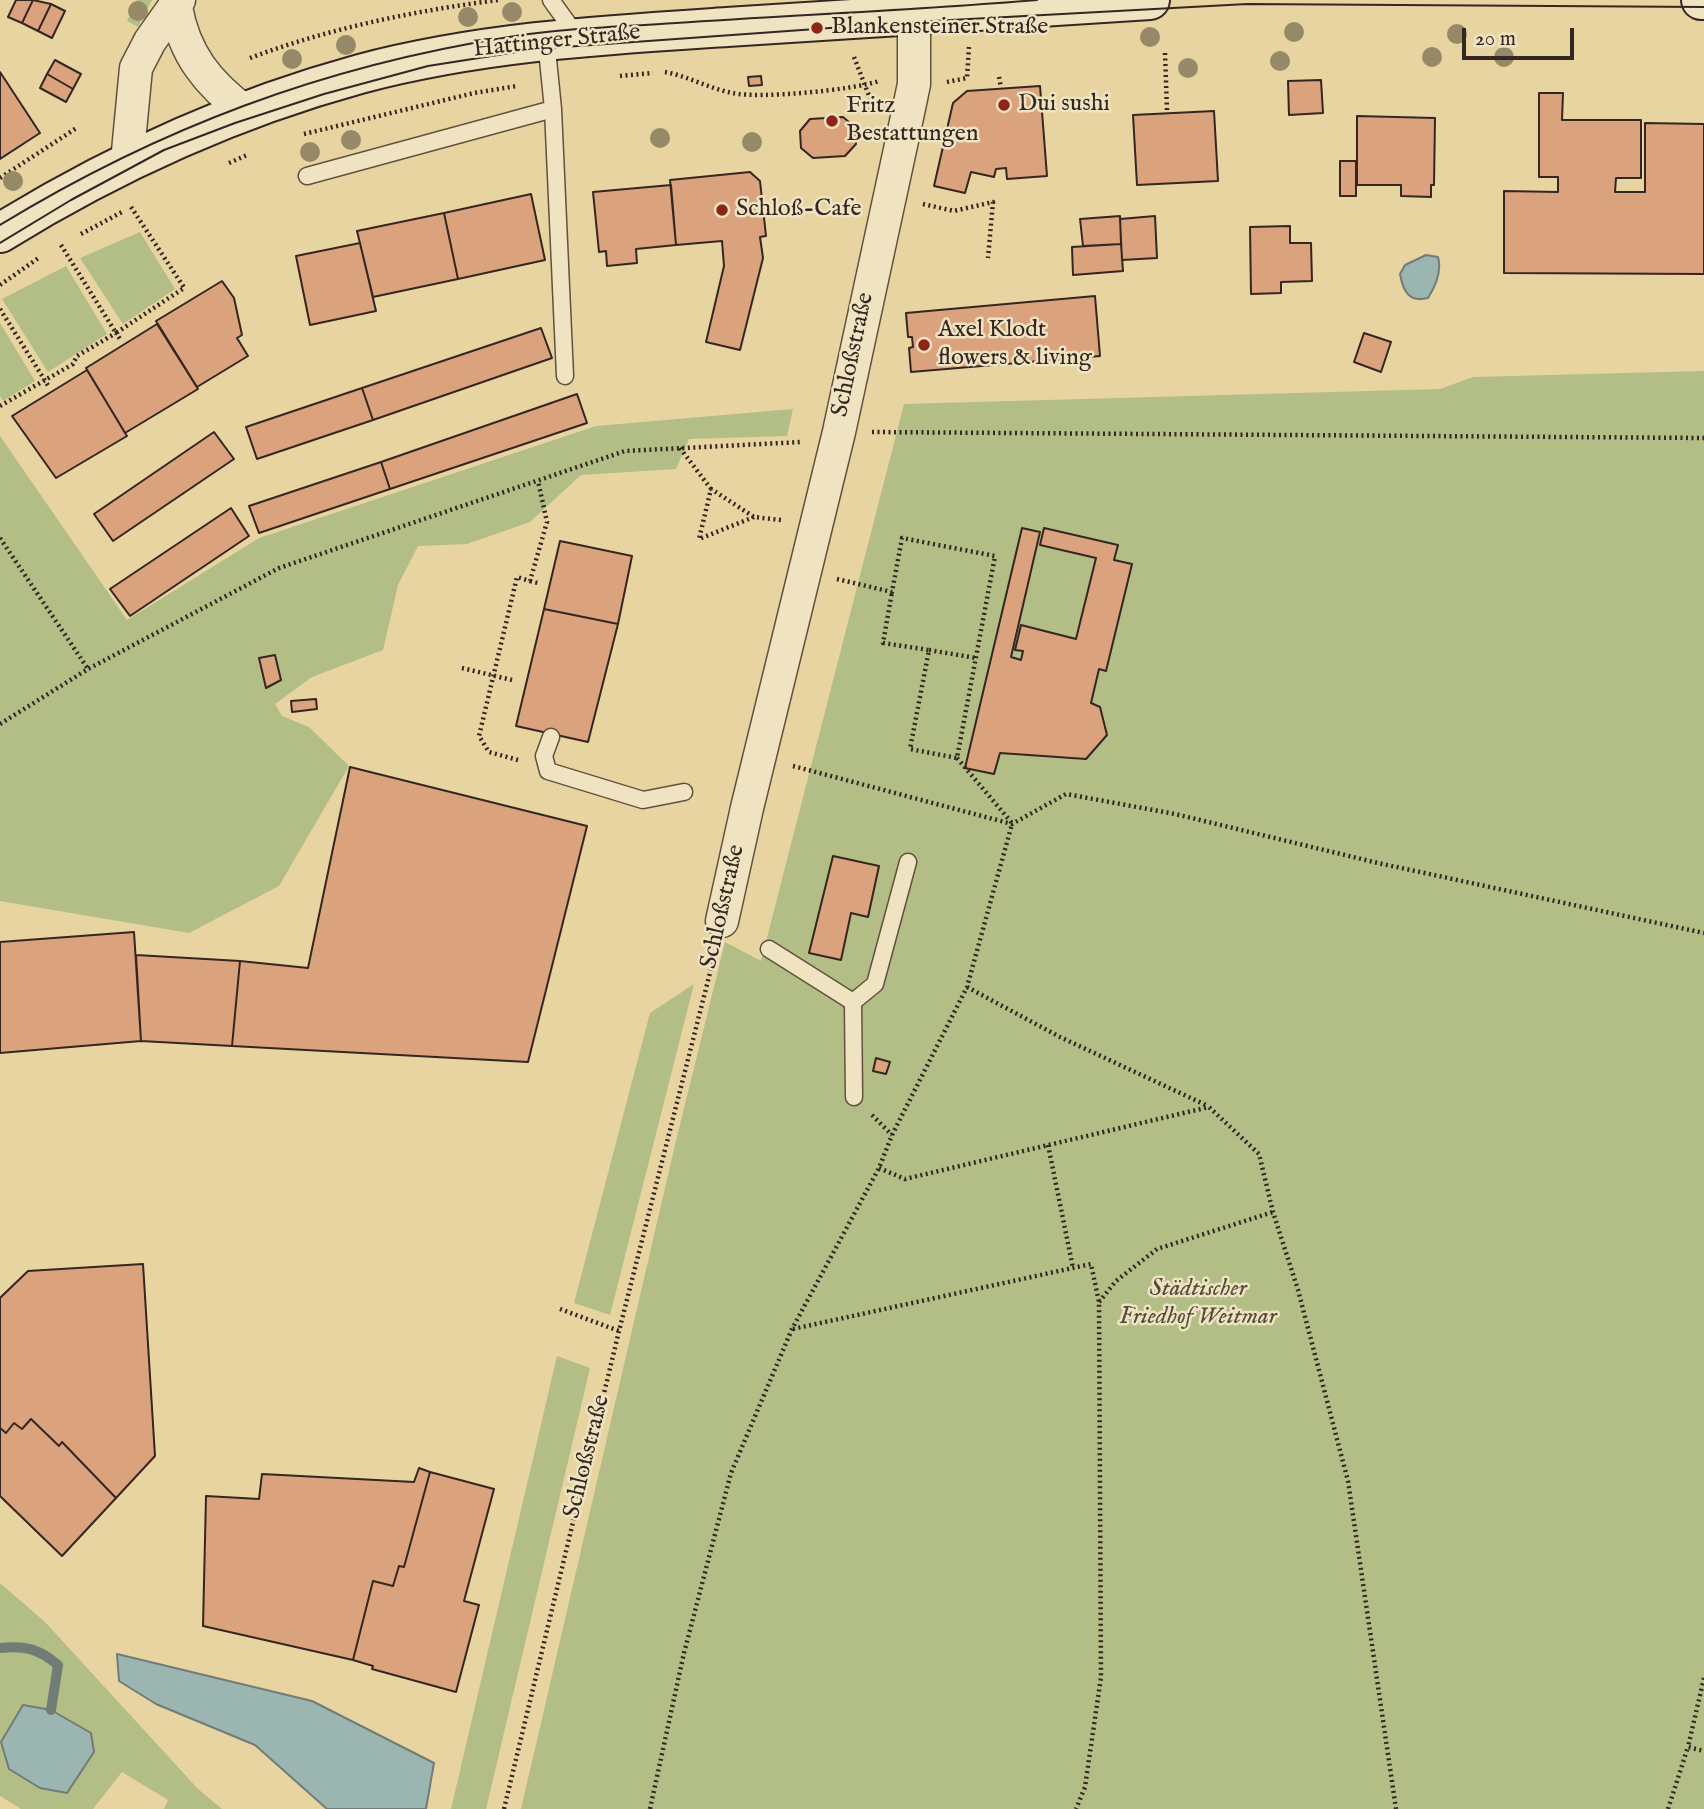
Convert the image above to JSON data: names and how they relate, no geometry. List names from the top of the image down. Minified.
{"streets":{"main road":["Hattinger Straße"],"street":["Schloßstraße"]},"crossings":[["Hattinger Straße","Schloßstraße"]],"parks":["Städtischer Friedhof Weitmar"],"places":["Blankensteiner Straße","Dui sushi","Fritz Bestattungen","Schloß-Cafe","Axel Klodt flowers & living"],"scale_bar":"20 m"}
